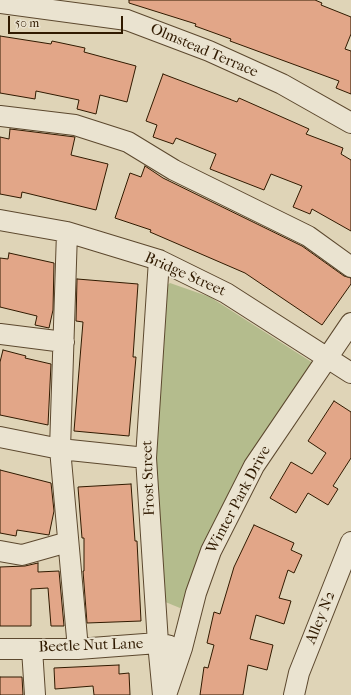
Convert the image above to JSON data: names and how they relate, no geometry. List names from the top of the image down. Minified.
{"streets":{"street":["Olmstead Terrace","Bridge Street","Frost Street","Winter Park Drive","Alley N2","Beetle Nut Lane"]},"crossings":[["Bridge Street","Frost Street"],["Bridge Street","Winter Park Drive"],["Frost Street","Beetle Nut Lane"],["Winter Park Drive","Beetle Nut Lane"]],"scale_bar":"50 m"}
